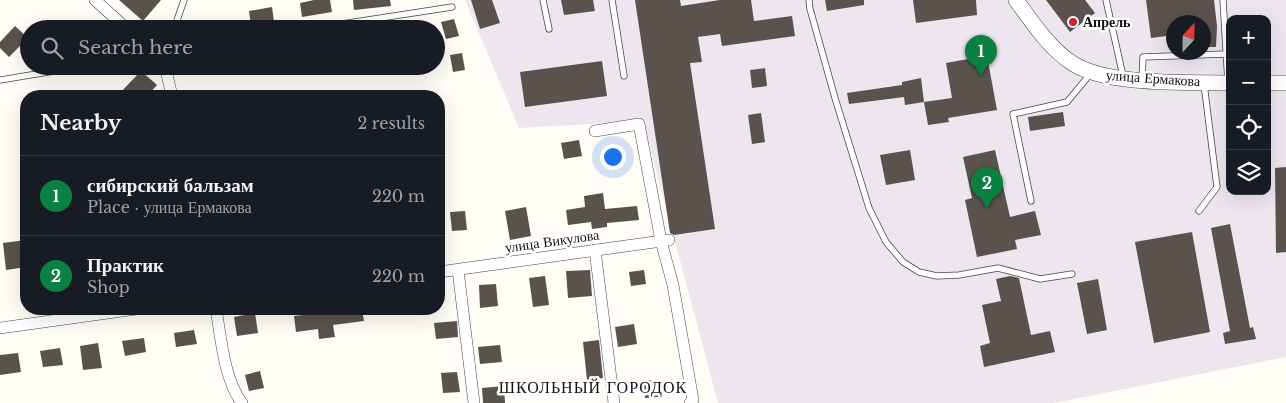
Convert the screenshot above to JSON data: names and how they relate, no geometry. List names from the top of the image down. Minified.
{"streets":{"street":["улица Ермакова","улица Викулова"]},"districts":["ШКОЛЬНЫЙ ГОРОДОК"],"places":["Апрель"],"north":"top","page":{"map_buttons":["+","−"],"search":"Search here","pins":["1","2"],"heading":["Nearby","2 results"],"list":[{"mark":"1","name":"сибирский бальзам","note":"Place · улица Ермакова","value":"220 m"},{"mark":"2","name":"Практик","note":"Shop","value":"220 m"}]}}
